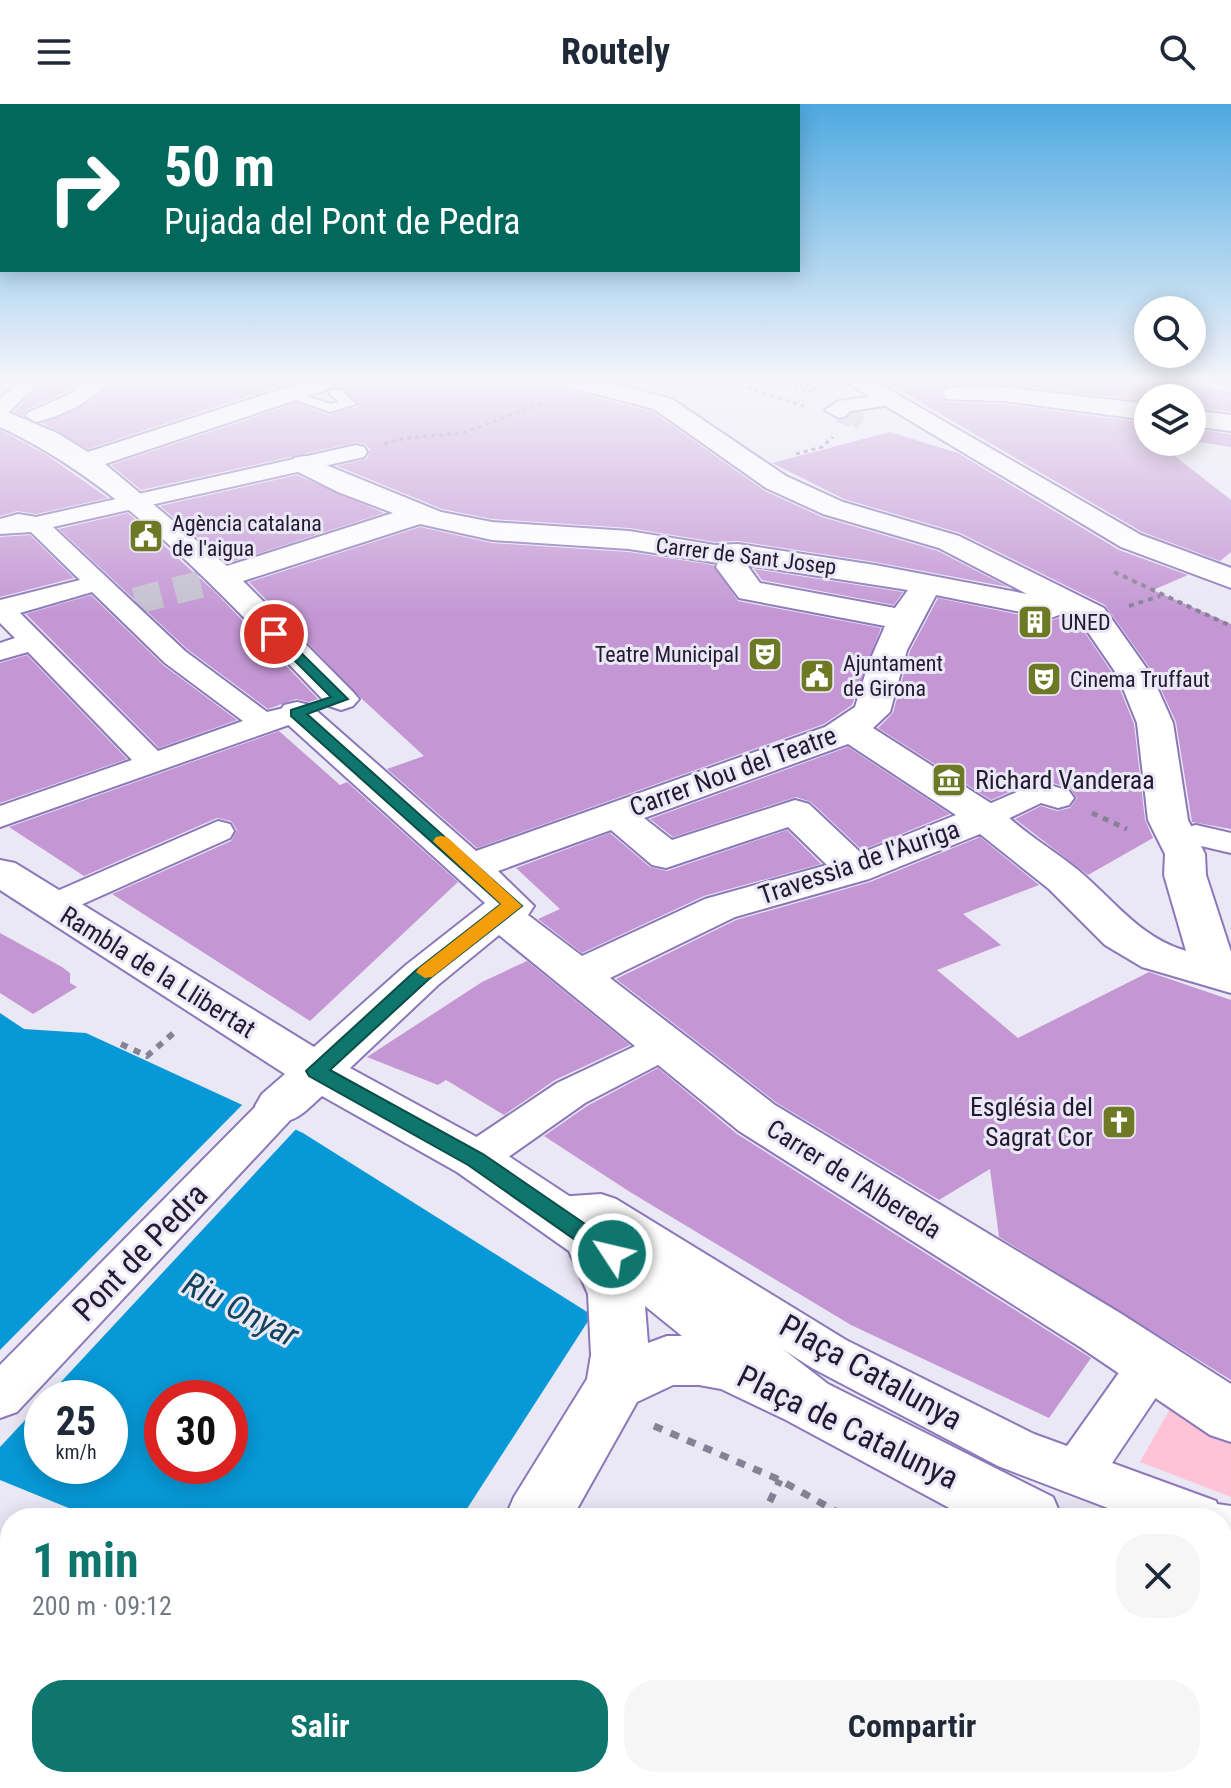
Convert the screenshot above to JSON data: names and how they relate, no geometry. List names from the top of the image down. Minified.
{"streets":{"street":["Carrer de Sant Josep","Carrer Nou del Teatre","Travessia de l'Auriga","Rambla de la Llibertat","Carrer de l'Albereda","Pont de Pedra","Plaça Catalunya","Plaça de Catalunya"]},"crossings":[["Carrer de Sant Josep","Carrer Nou del Teatre"],["Travessia de l'Auriga","Carrer de l'Albereda"]],"water":["Riu Onyar"],"places":{"public building":["Agència catalana de l'aigua","Ajuntament de Girona"],"building":["UNED"],"theatre":["Teatre Municipal","Cinema Truffaut"],"museum":["Richard Vanderaa"],"church":["Església del Sagrat Cor"]},"page":{"header":"Routely","turn":["50 m","Pujada del Pont de Pedra"],"speed":"25 km/h","limit":"30","heading":["1 min","200 m · 09:12"],"buttons":["Salir","Compartir"]}}
